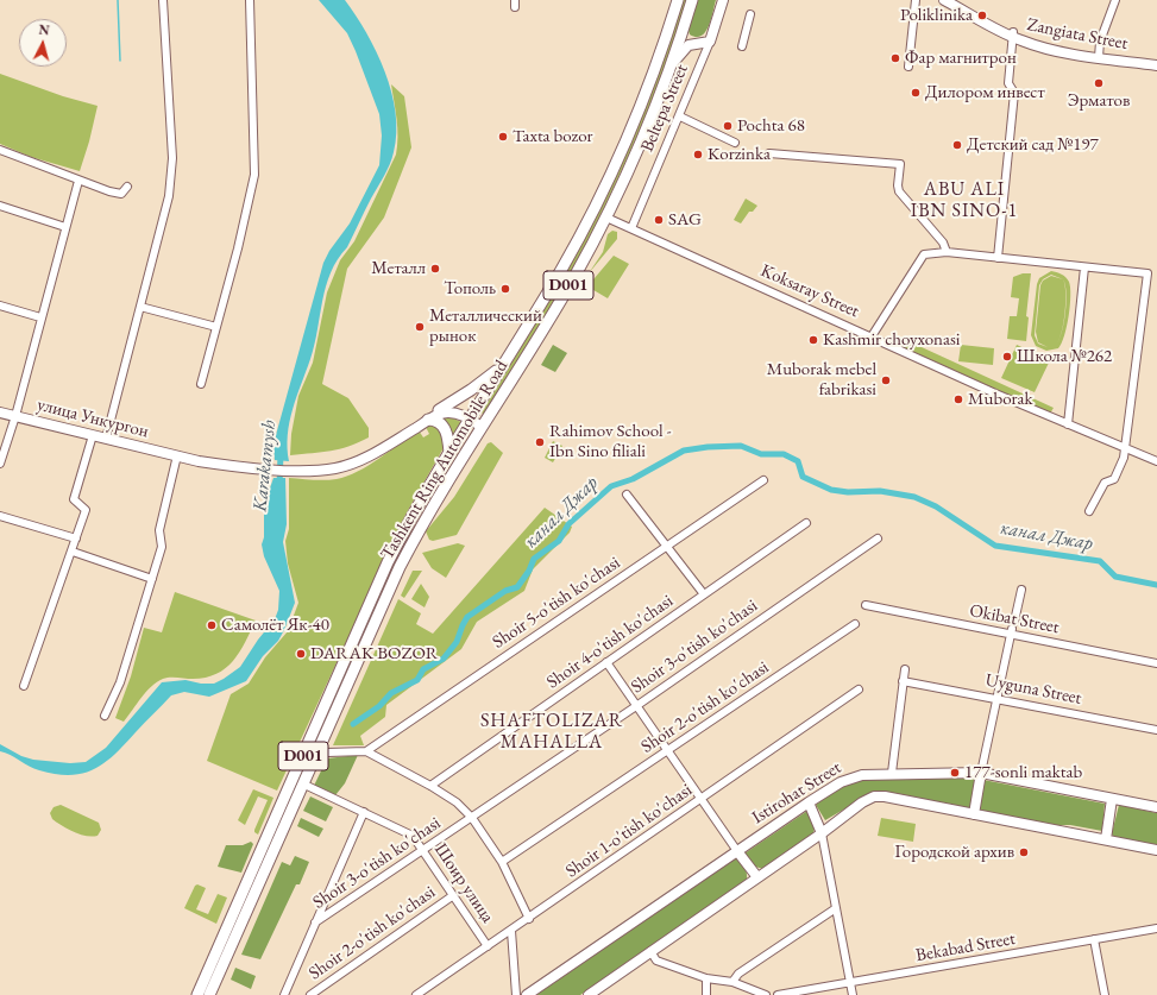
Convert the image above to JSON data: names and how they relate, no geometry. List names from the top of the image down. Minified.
{"streets":{"highway":["D001","Tashkent Ring Automobile Road"],"main road":["Zangiata Street","Beltepa Street","улица Ункургон","Istirohat Street"],"street":["Koksaray Street","Shoir 5-o'tish ko'chasi","Okibat Street","Shoir 4-o'tish ko'chasi","Shoir 3-o'tish ko'chasi","Uyguna Street","Shoir 2-o'tish ko'chasi","Shoir 1-o'tish ko'chasi","Шоир улица","Bekabad Street"]},"crossings":[["Beltepa Street","Koksaray Street"],["D001","Tashkent Ring Automobile Road"],["Koksaray Street","Tashkent Ring Automobile Road"],["Tashkent Ring Automobile Road","Шоир улица"],["Shoir 3-o'tish ko'chasi","Шоир улица"],["Shoir 2-o'tish ko'chasi","Шоир улица"],["Shoir 1-o'tish ko'chasi","Шоир улица"]],"districts":["ABU ALI IBN SINO-1","SHAFTOLIZAR MAHALLA"],"water":["Karakamysh","канал Джар"],"places":["Poliklinika","Фар магнитрон","Эрматов","Дилором инвест","Pochta 68","Taxta bozor","Детский сад №197","Korzinka","SAG","Металл","Тополь","Металлический рынок","Kashmir choyxonasi","Школа №262","Muborak mebel fabrikasi","Muborak","Rahimov School - Ibn Sino filiali","Самолёт Як-40","DARAK BOZOR","177-sonli maktab","Городской архив"],"north":"top"}
